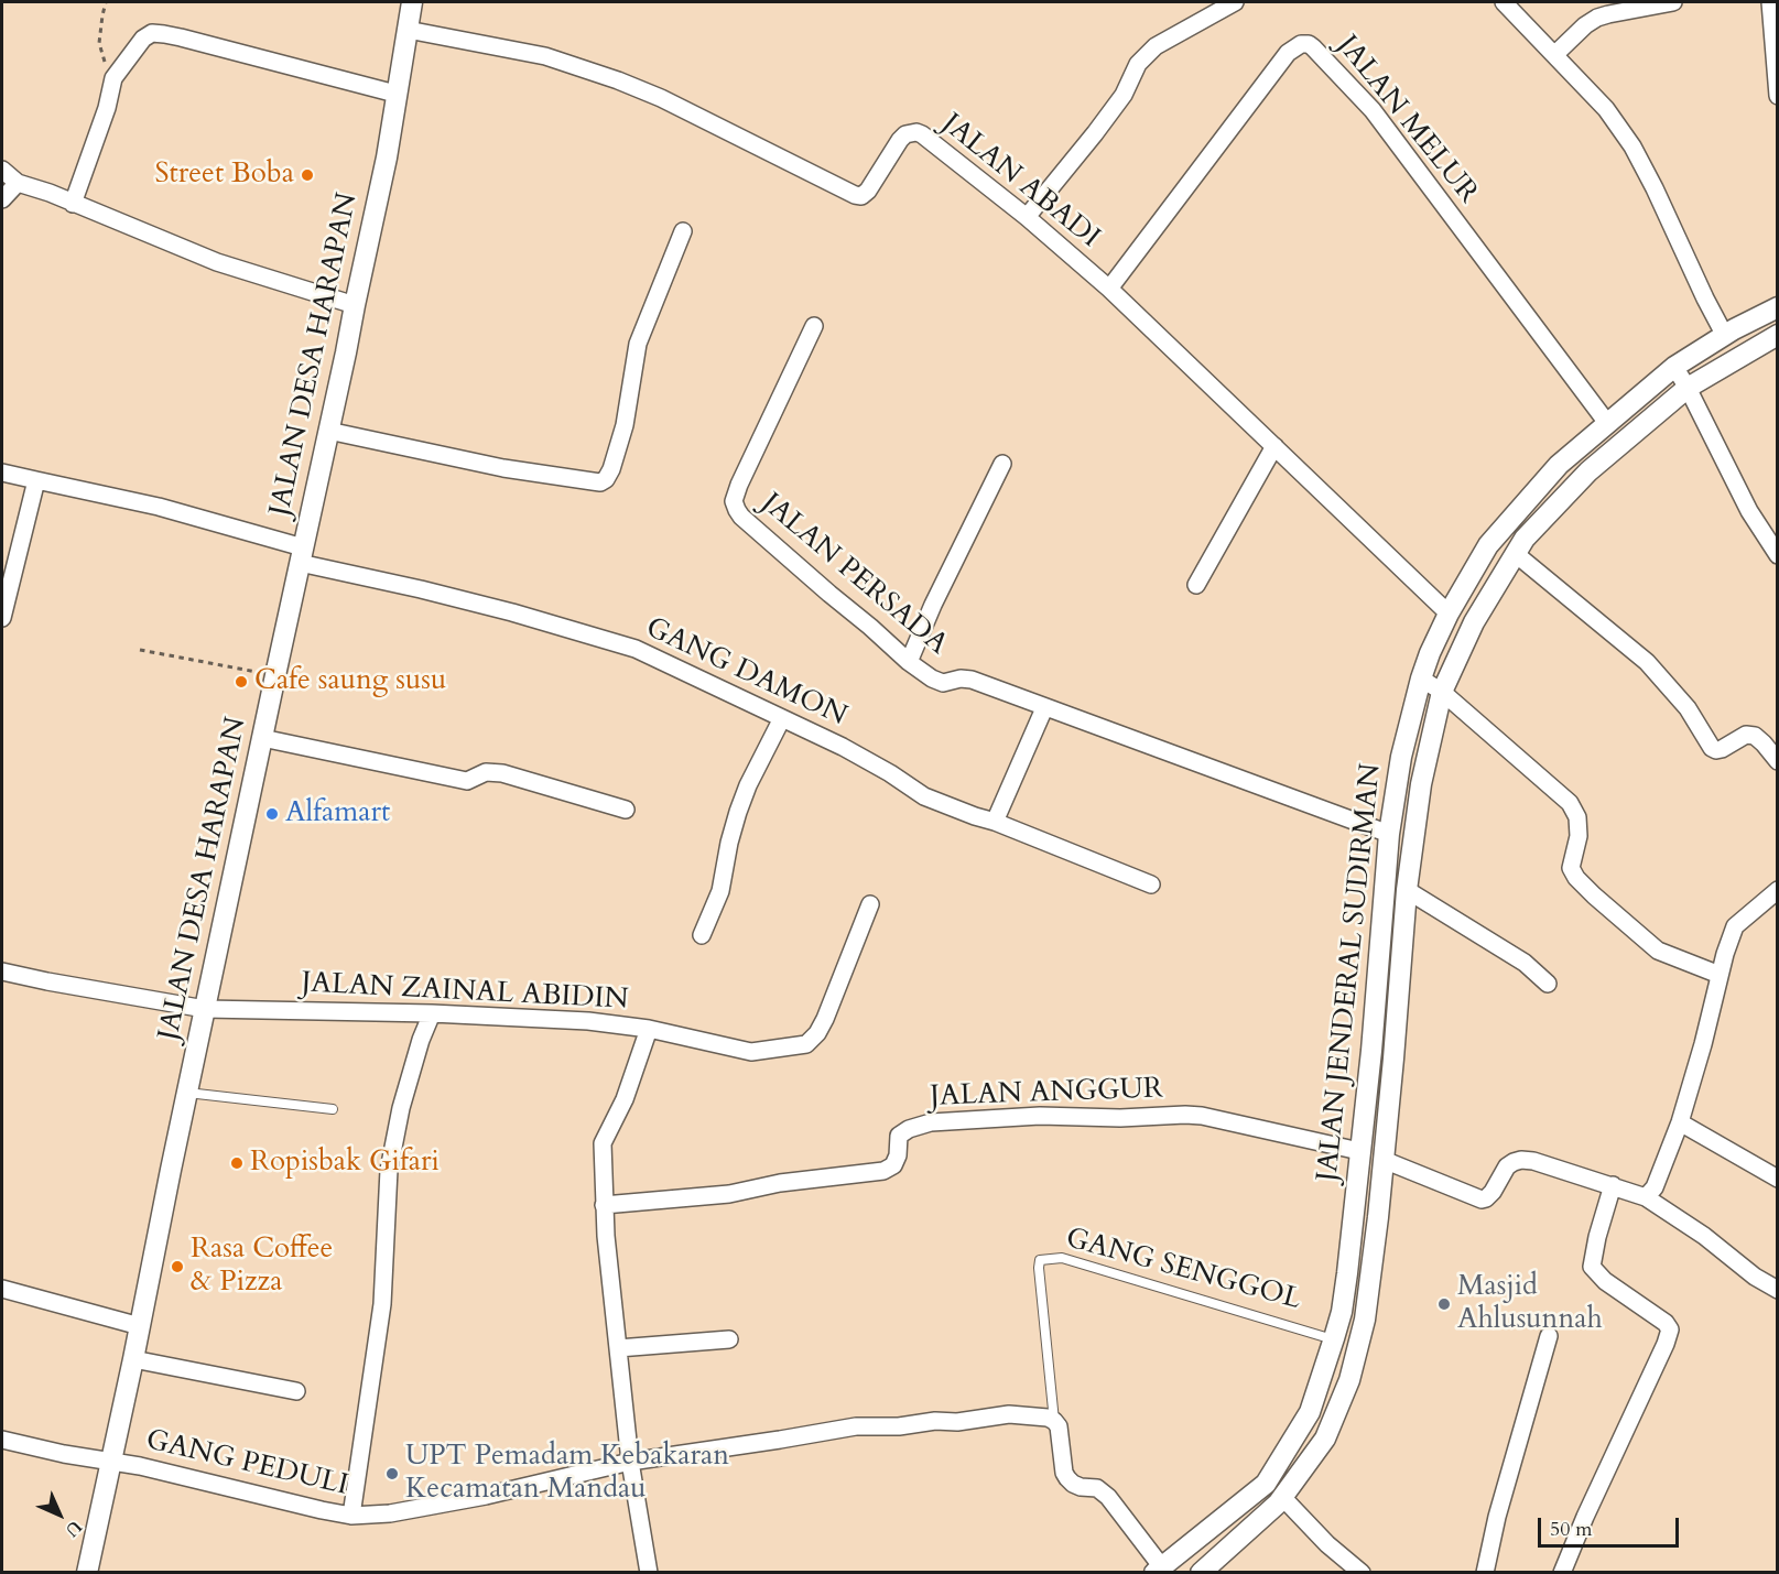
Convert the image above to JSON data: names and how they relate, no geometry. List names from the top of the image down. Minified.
{"streets":{"street":["JALAN MELUR","JALAN ABADI","JALAN DESA HARAPAN","JALAN PERSADA","GANG DAMON","JALAN JENDERAL SUDIRMAN","JALAN ZAINAL ABIDIN","JALAN ANGGUR","GANG PEDULI"],"lane":["GANG SENGGOL"]},"crossings":[["JALAN MELUR","JALAN ABADI"],["JALAN MELUR","JALAN JENDERAL SUDIRMAN"],["JALAN ABADI","JALAN DESA HARAPAN"],["JALAN ABADI","JALAN JENDERAL SUDIRMAN"],["JALAN DESA HARAPAN","GANG DAMON"],["JALAN DESA HARAPAN","JALAN ZAINAL ABIDIN"],["JALAN DESA HARAPAN","GANG PEDULI"],["JALAN PERSADA","JALAN JENDERAL SUDIRMAN"],["JALAN JENDERAL SUDIRMAN","JALAN ANGGUR"],["JALAN JENDERAL SUDIRMAN","GANG SENGGOL"],["GANG SENGGOL","GANG PEDULI"]],"places":["Street Boba","Cafe saung susu","Alfamart","Ropisbak Gifari","Rasa Coffee & Pizza","Masjid Ahlusunnah","UPT Pemadam Kebakaran Kecamatan Mandau"],"scale_bar":"50 m","north":"bottom right"}
